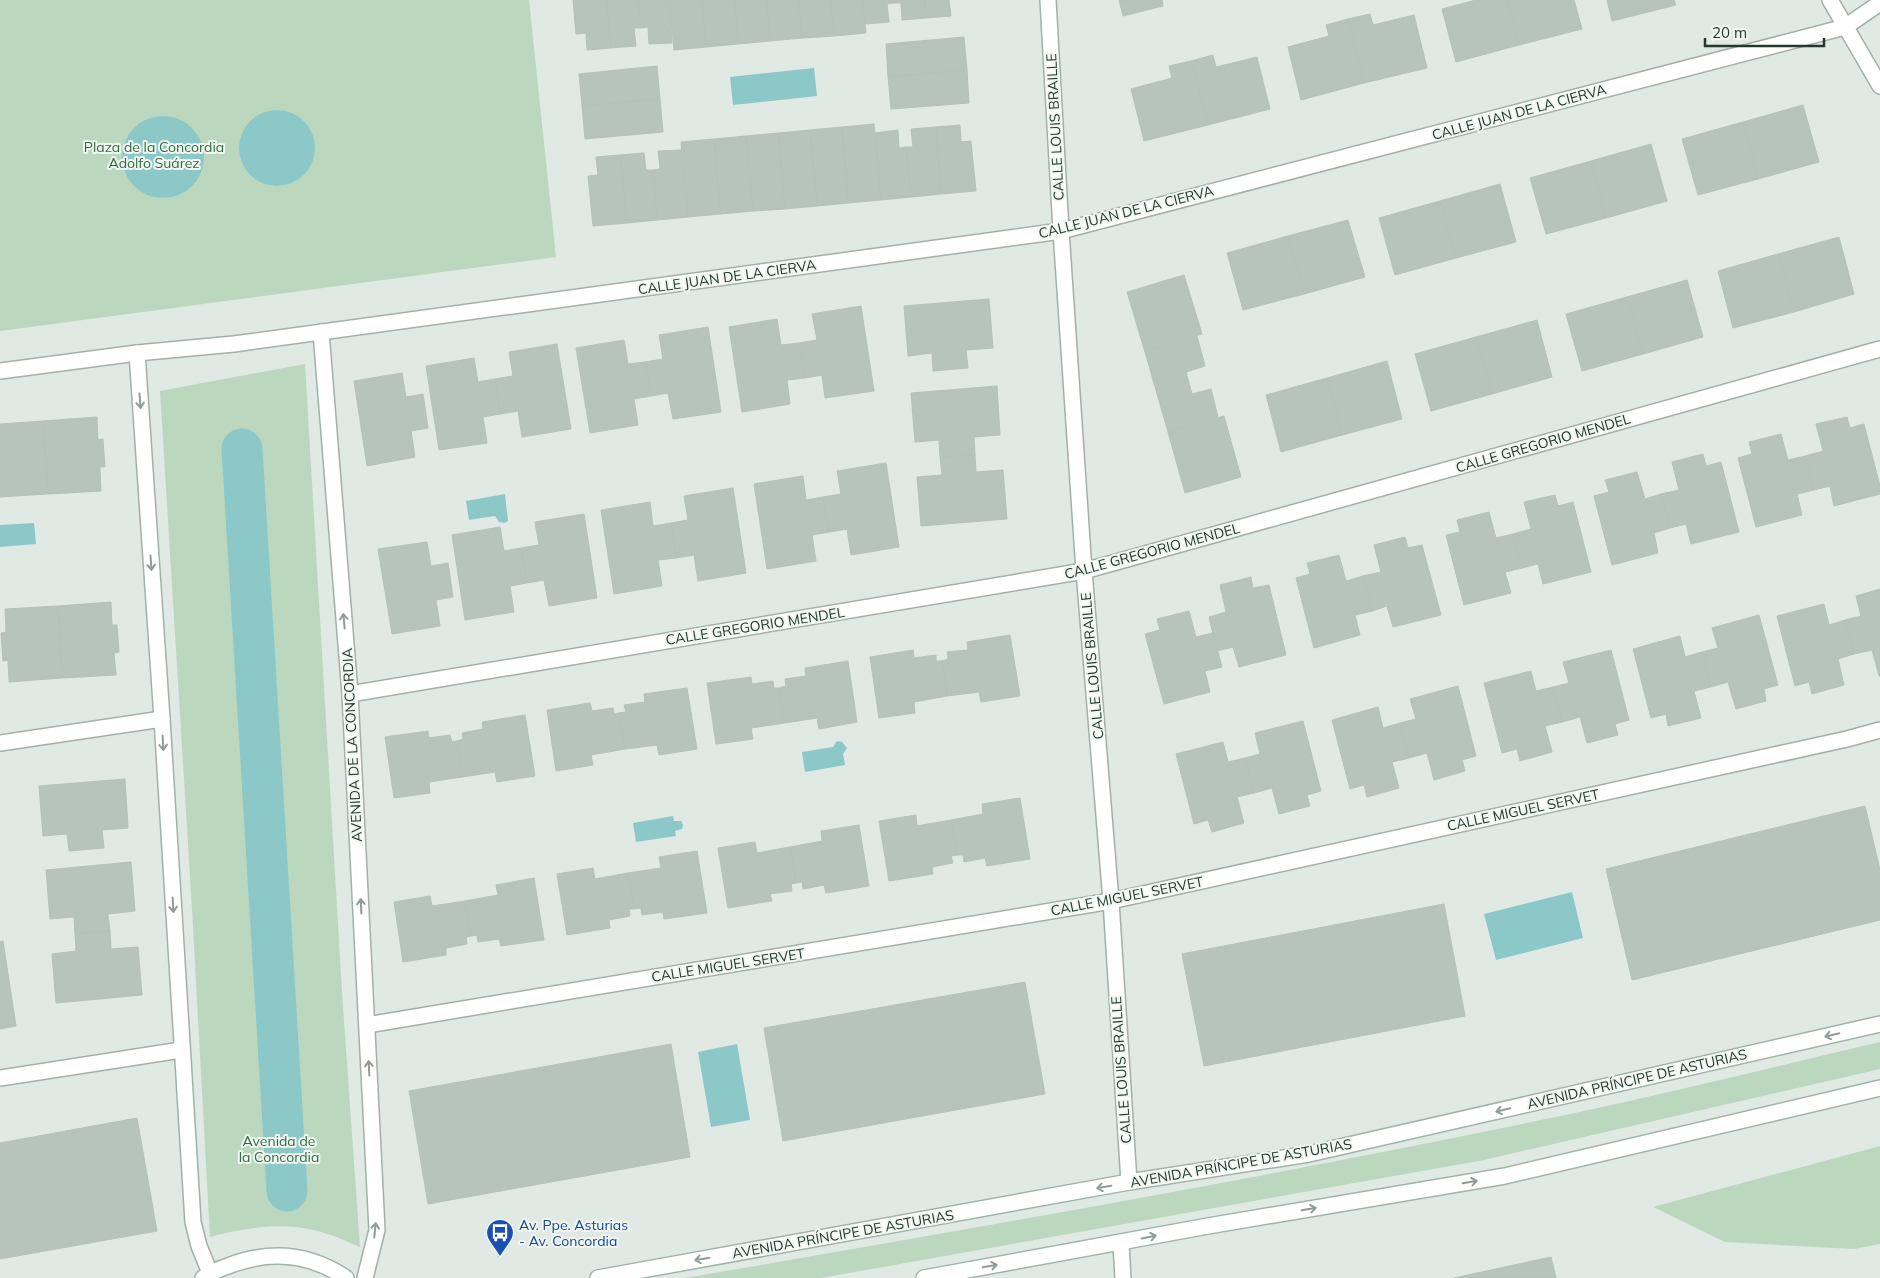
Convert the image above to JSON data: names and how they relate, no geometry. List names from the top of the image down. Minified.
{"streets":{"street":["CALLE JUAN DE LA CIERVA","CALLE LOUIS BRAILLE","CALLE GREGORIO MENDEL","AVENIDA DE LA CONCORDIA","CALLE MIGUEL SERVET","AVENIDA PRÍNCIPE DE ASTURIAS"]},"crossings":[["CALLE JUAN DE LA CIERVA","CALLE LOUIS BRAILLE"],["CALLE JUAN DE LA CIERVA","AVENIDA DE LA CONCORDIA"],["CALLE LOUIS BRAILLE","CALLE GREGORIO MENDEL"],["CALLE LOUIS BRAILLE","CALLE MIGUEL SERVET"],["CALLE LOUIS BRAILLE","AVENIDA PRÍNCIPE DE ASTURIAS"],["CALLE GREGORIO MENDEL","AVENIDA DE LA CONCORDIA"],["AVENIDA DE LA CONCORDIA","CALLE MIGUEL SERVET"]],"one_way":["AVENIDA DE LA CONCORDIA"],"parks":["Plaza de la Concordia Adolfo Suárez","Avenida de la Concordia"],"places":{"bus stop":["Av. Ppe. Asturias - Av. Concordia"]},"scale_bar":"20 m"}
